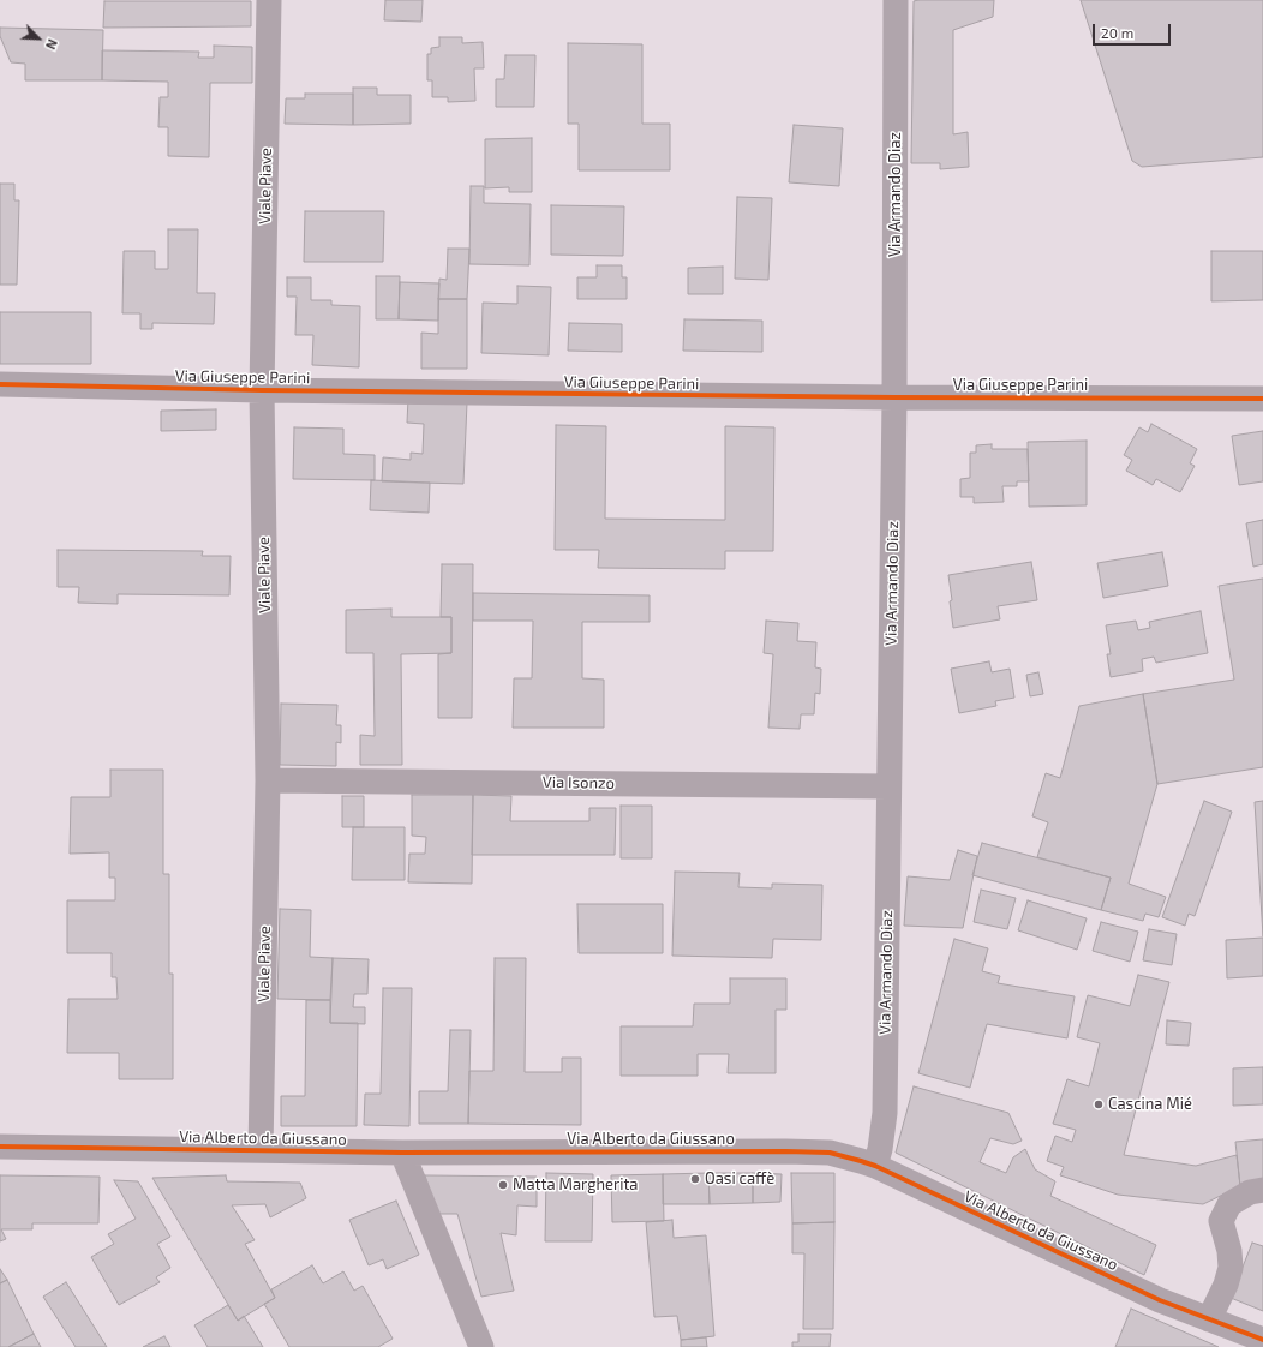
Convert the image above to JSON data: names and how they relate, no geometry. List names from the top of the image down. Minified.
{"streets":{"street":["Viale Piave","Via Armando Diaz","Via Giuseppe Parini","Via Isonzo","Via Alberto da Giussano"]},"crossings":[["Viale Piave","Via Giuseppe Parini"],["Viale Piave","Via Isonzo"],["Viale Piave","Via Alberto da Giussano"],["Via Armando Diaz","Via Giuseppe Parini"],["Via Armando Diaz","Via Isonzo"],["Via Armando Diaz","Via Alberto da Giussano"]],"places":["Cascina Mié","Oasi caffè","Matta Margherita"],"scale_bar":"20 m","north":"bottom right"}
